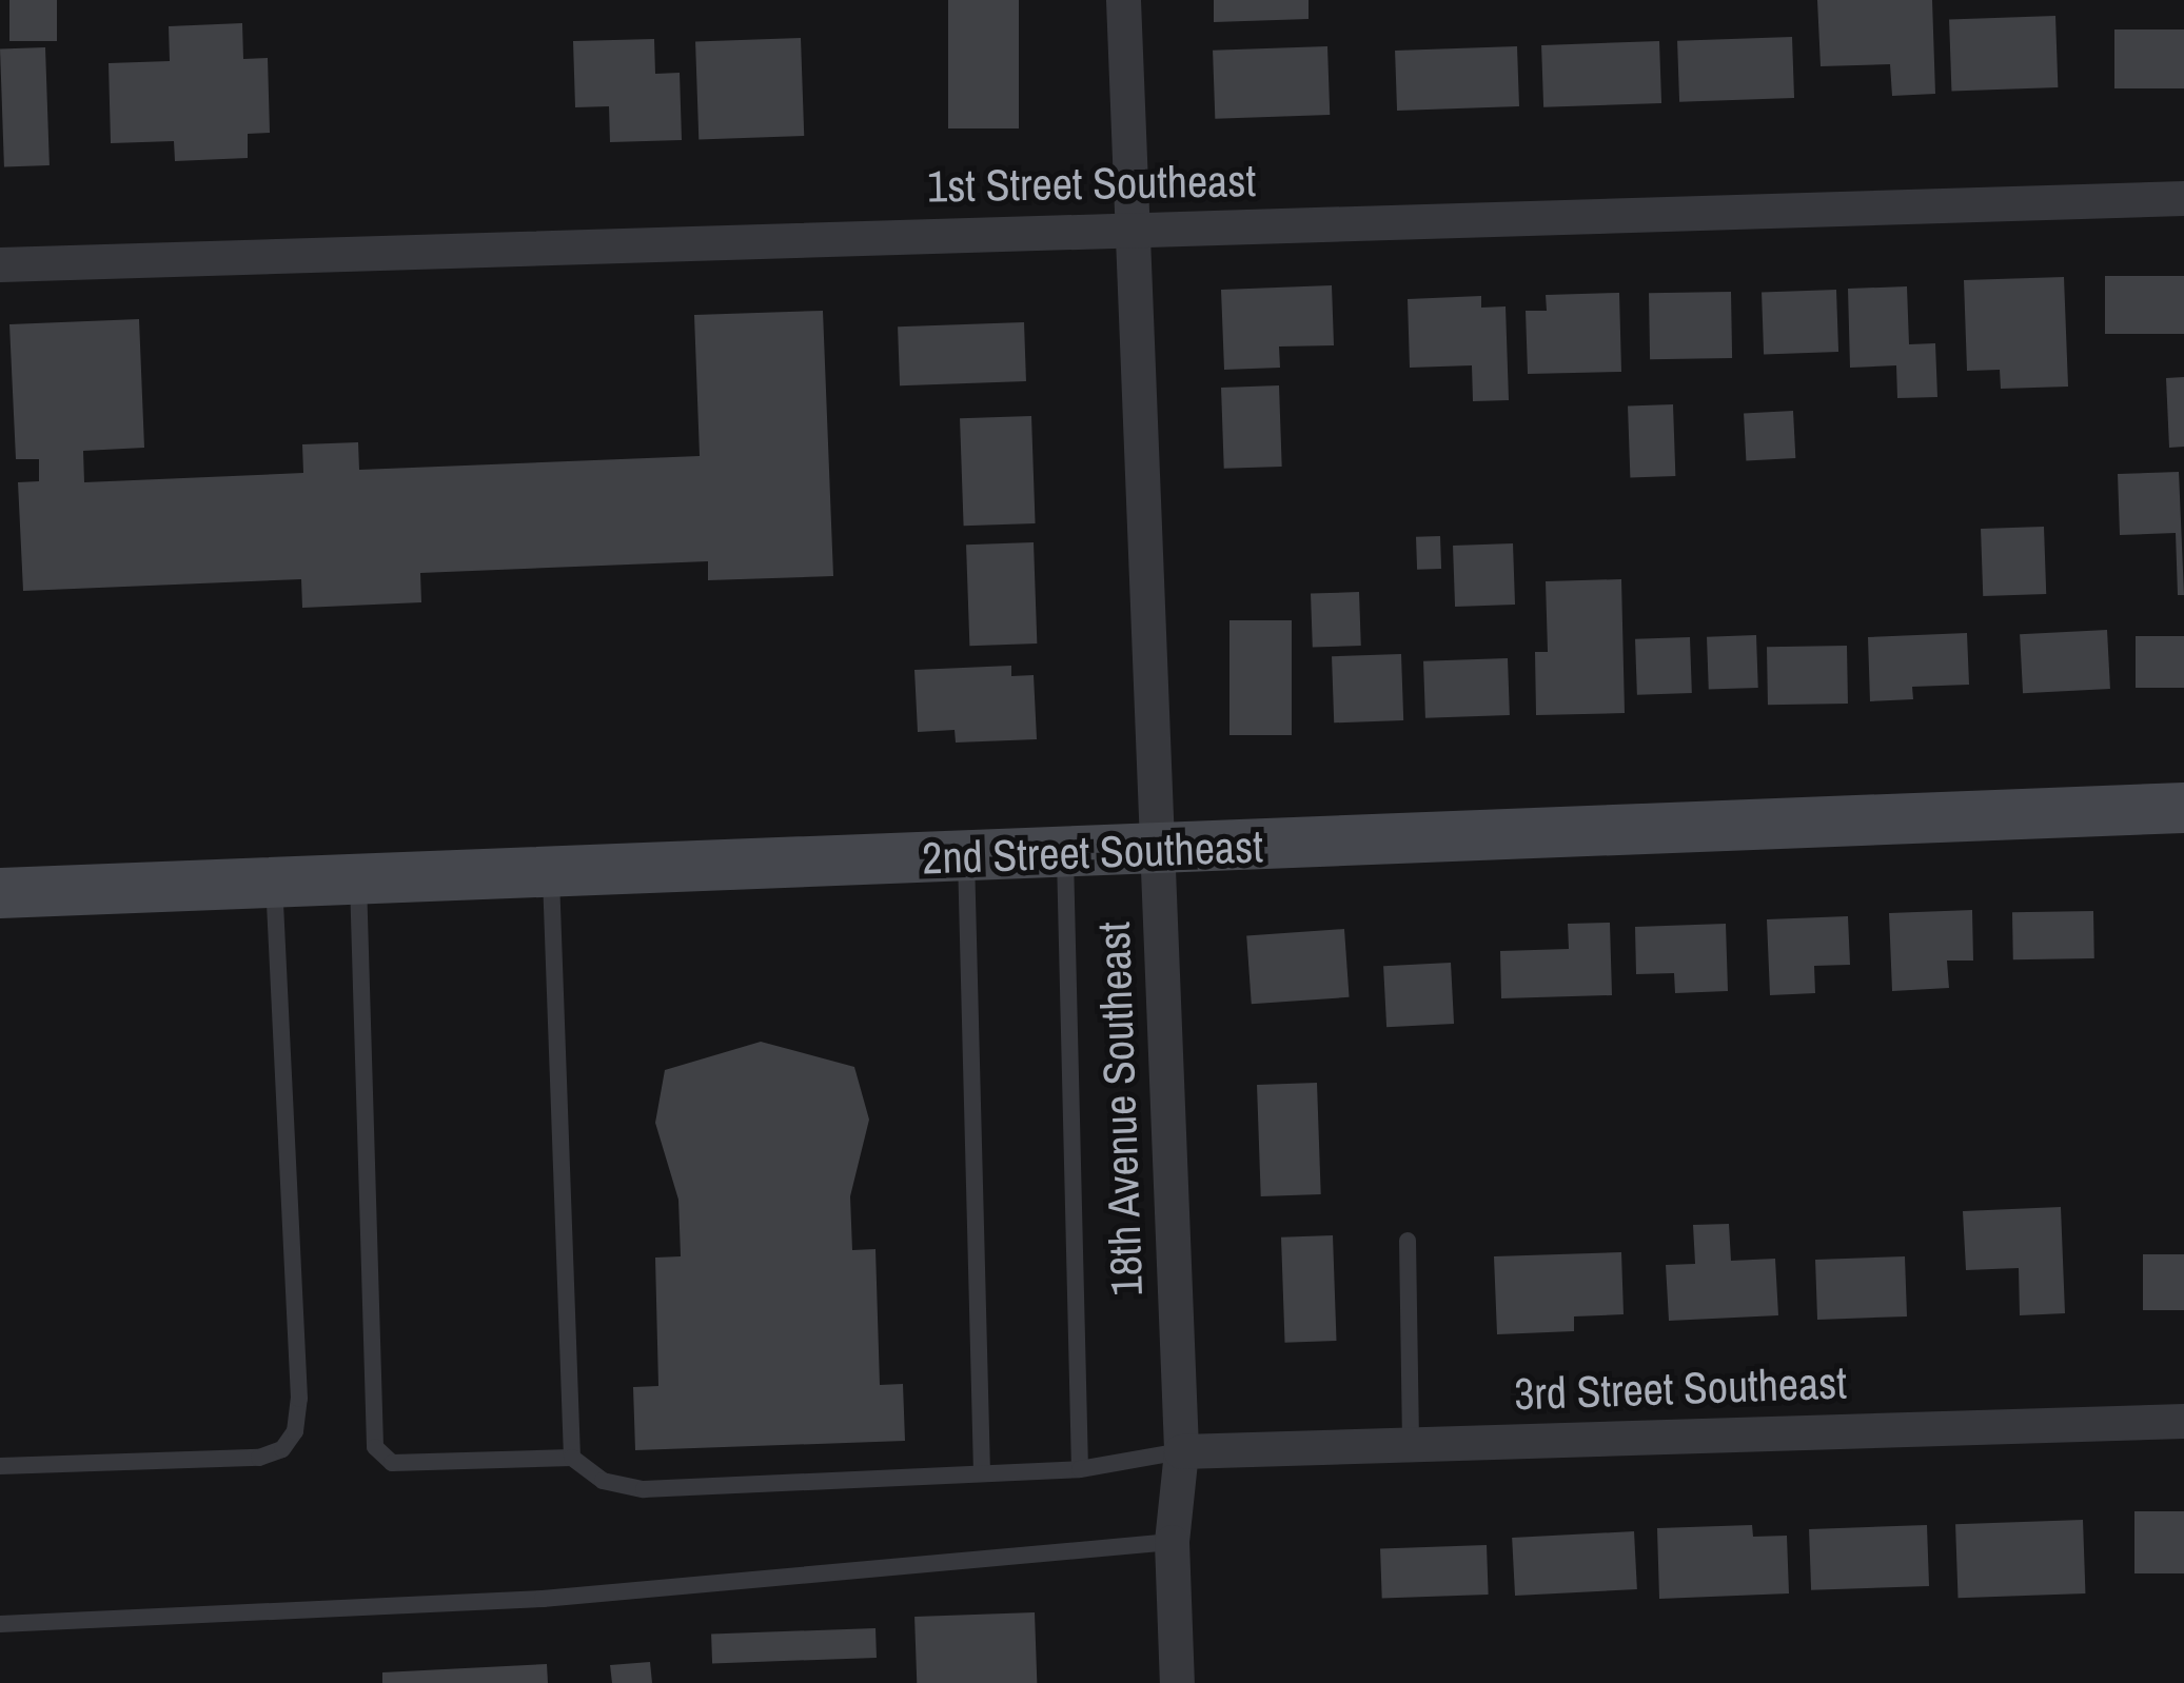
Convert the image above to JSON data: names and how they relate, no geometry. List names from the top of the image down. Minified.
{"streets":{"street":["1st Street Southeast","2nd Street Southeast","18th Avenue Southeast","3rd Street Southeast"]},"crossings":[["1st Street Southeast","18th Avenue Southeast"],["2nd Street Southeast","18th Avenue Southeast"],["18th Avenue Southeast","3rd Street Southeast"]]}
